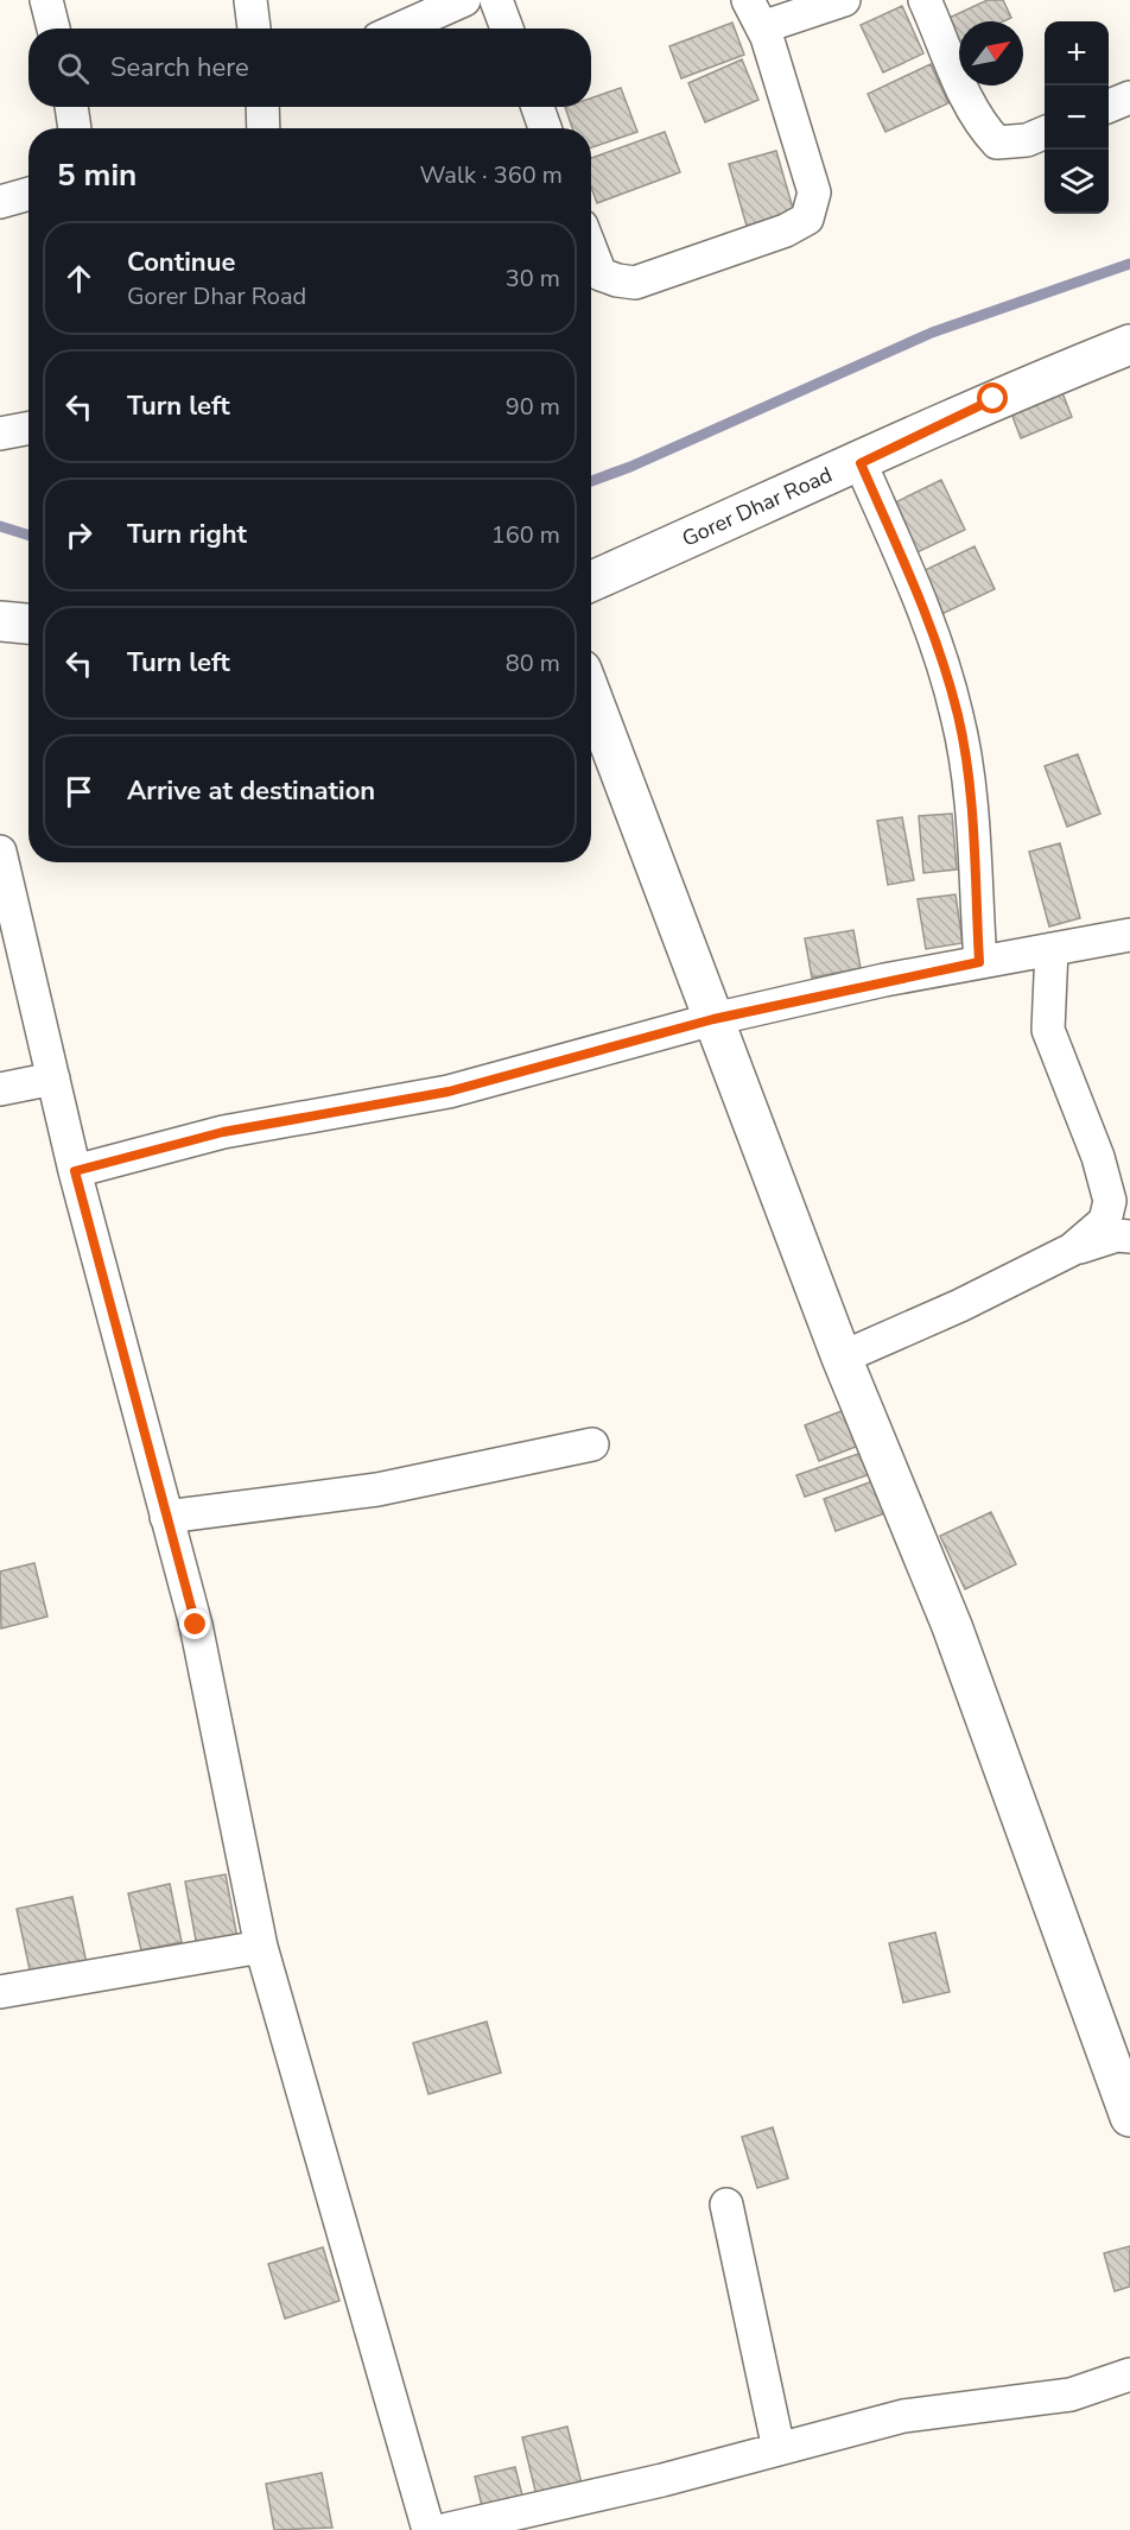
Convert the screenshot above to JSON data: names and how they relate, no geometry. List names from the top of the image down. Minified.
{"streets":{"street":["Gorer Dhar Road"]},"north":"top right","page":{"map_buttons":["+","−"],"search":"Search here","heading":["5 min","Walk · 360 m"],"list":[["Continue","Gorer Dhar Road","30 m"],["Turn left","90 m"],["Turn right","160 m"],["Turn left","80 m"],"Arrive at destination"]}}
